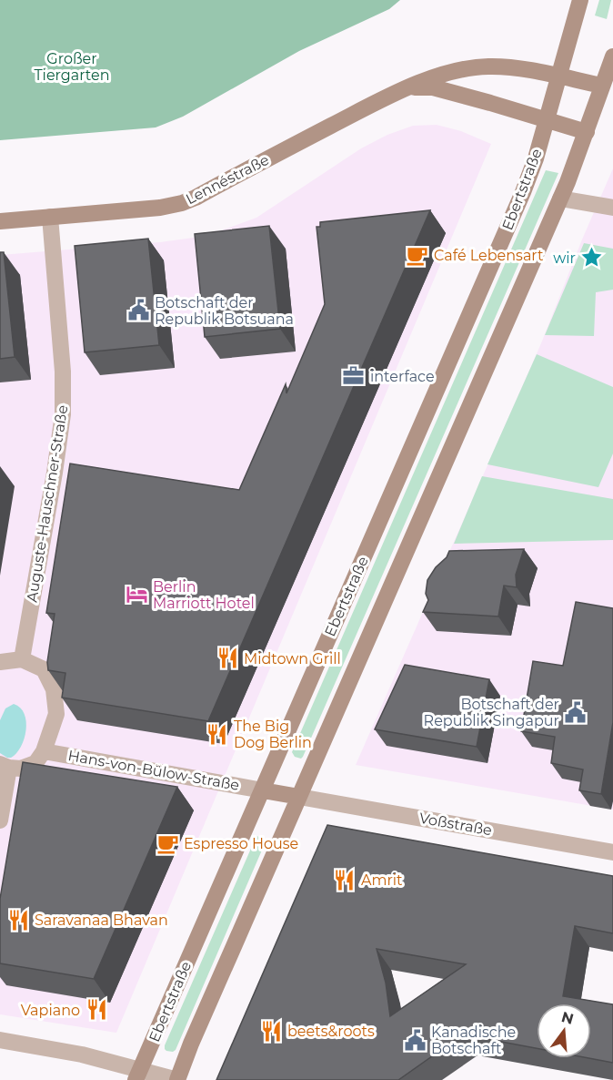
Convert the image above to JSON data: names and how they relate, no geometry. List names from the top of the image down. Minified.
{"streets":{"main road":["Lennéstraße","Ebertstraße"],"street":["Auguste-Hauschner-Straße","Hans-von-Bülow-Straße","Voßstraße"]},"crossings":[["Lennéstraße","Ebertstraße"],["Lennéstraße","Auguste-Hauschner-Straße"],["Ebertstraße","Hans-von-Bülow-Straße"]],"parks":["Großer Tiergarten"],"places":{"cafe":["Café Lebensart","Espresso House"],"place":["wir"],"public building":["Botschaft der Republik Botsuana","Botschaft der Republik Singapur","Kanadische Botschaft"],"office":["interface"],"hotel":["Berlin Marriott Hotel"],"restaurant":["Midtown Grill","The Big Dog Berlin","Amrit","Saravanaa Bhavan","Vapiano","beets&roots"]},"north":"top"}
